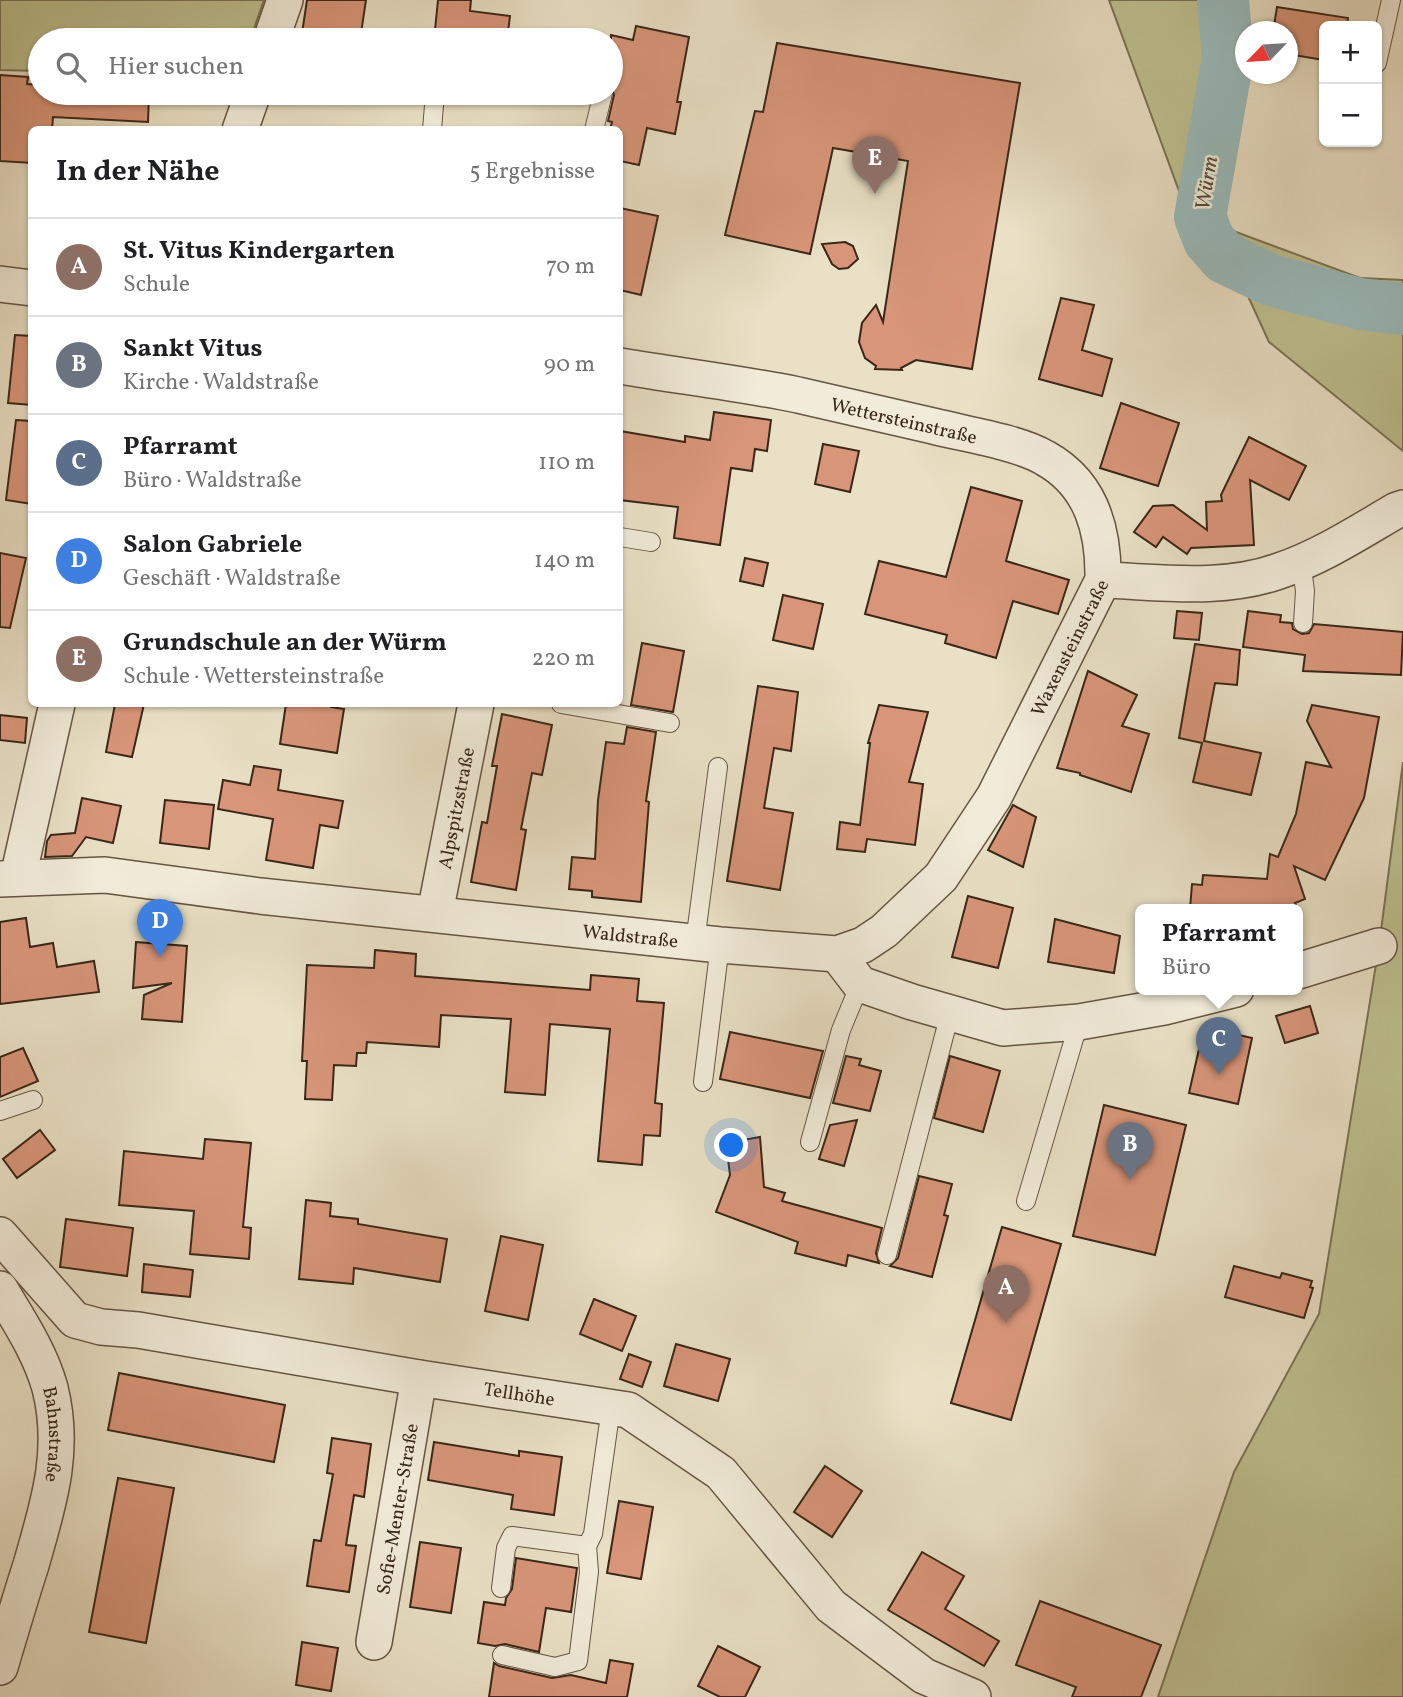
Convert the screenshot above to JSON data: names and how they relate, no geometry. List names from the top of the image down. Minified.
{"streets":{"street":["Wettersteinstraße","Waxensteinstraße","Alpspitzstraße","Waldstraße","Tellhöhe","Bahnstraße","Sofie-Menter-Straße"]},"crossings":[["Wettersteinstraße","Waxensteinstraße"],["Waxensteinstraße","Waldstraße"],["Alpspitzstraße","Waldstraße"],["Tellhöhe","Sofie-Menter-Straße"]],"water":["Würm"],"north":"bottom left","page":{"map_buttons":["+","−"],"search":"Hier suchen","heading":["In der Nähe","5 Ergebnisse"],"pins":["E","D","C","B","A"],"list":[{"mark":"A","name":"St. Vitus Kindergarten","note":"Schule","value":"70 m"},{"mark":"B","name":"Sankt Vitus","note":"Kirche · Waldstraße","value":"90 m"},{"mark":"C","name":"Pfarramt","note":"Büro · Waldstraße","value":"110 m"},{"mark":"D","name":"Salon Gabriele","note":"Geschäft · Waldstraße","value":"140 m"},{"mark":"E","name":"Grundschule an der Würm","note":"Schule · Wettersteinstraße","value":"220 m"}],"popup":["Pfarramt","Büro"]}}
